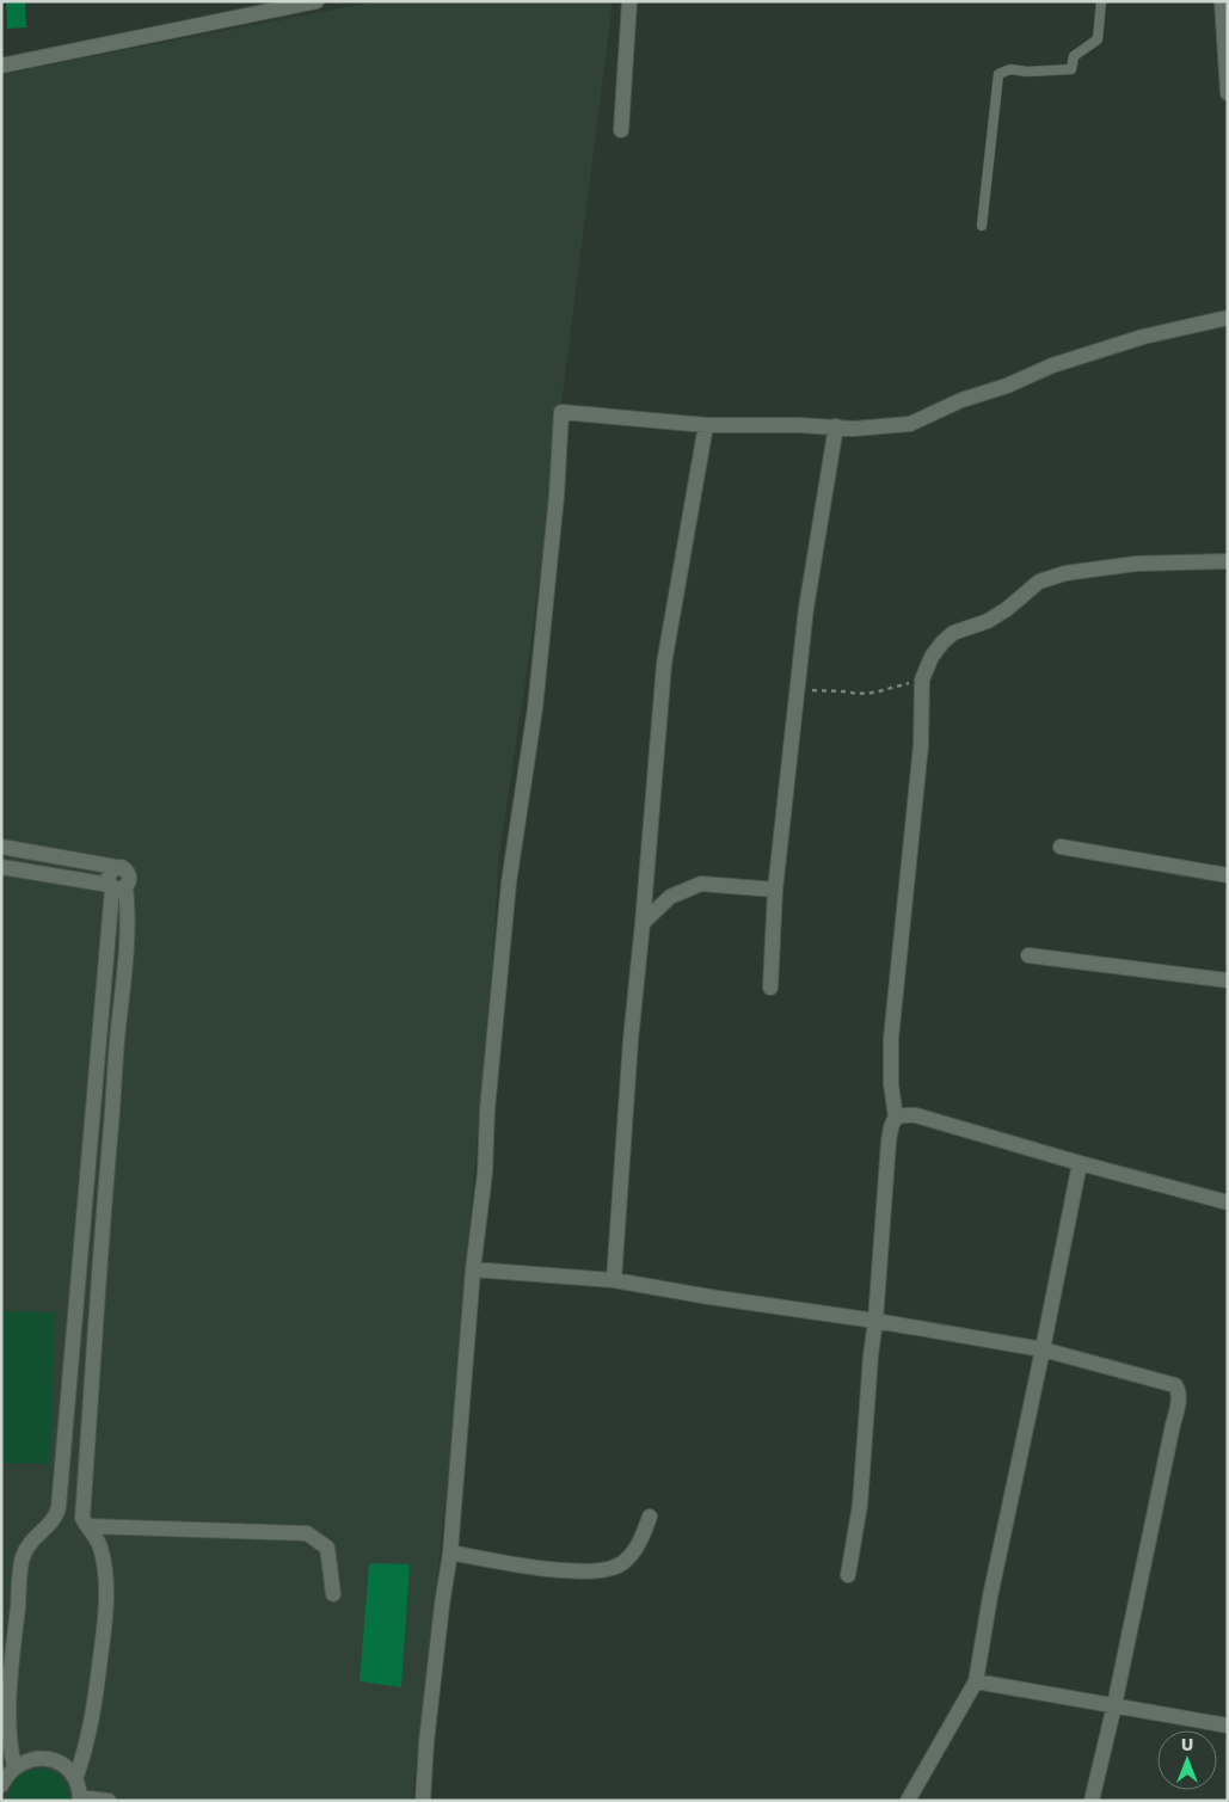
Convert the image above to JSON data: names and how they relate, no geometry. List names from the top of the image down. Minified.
{"north":"top"}
